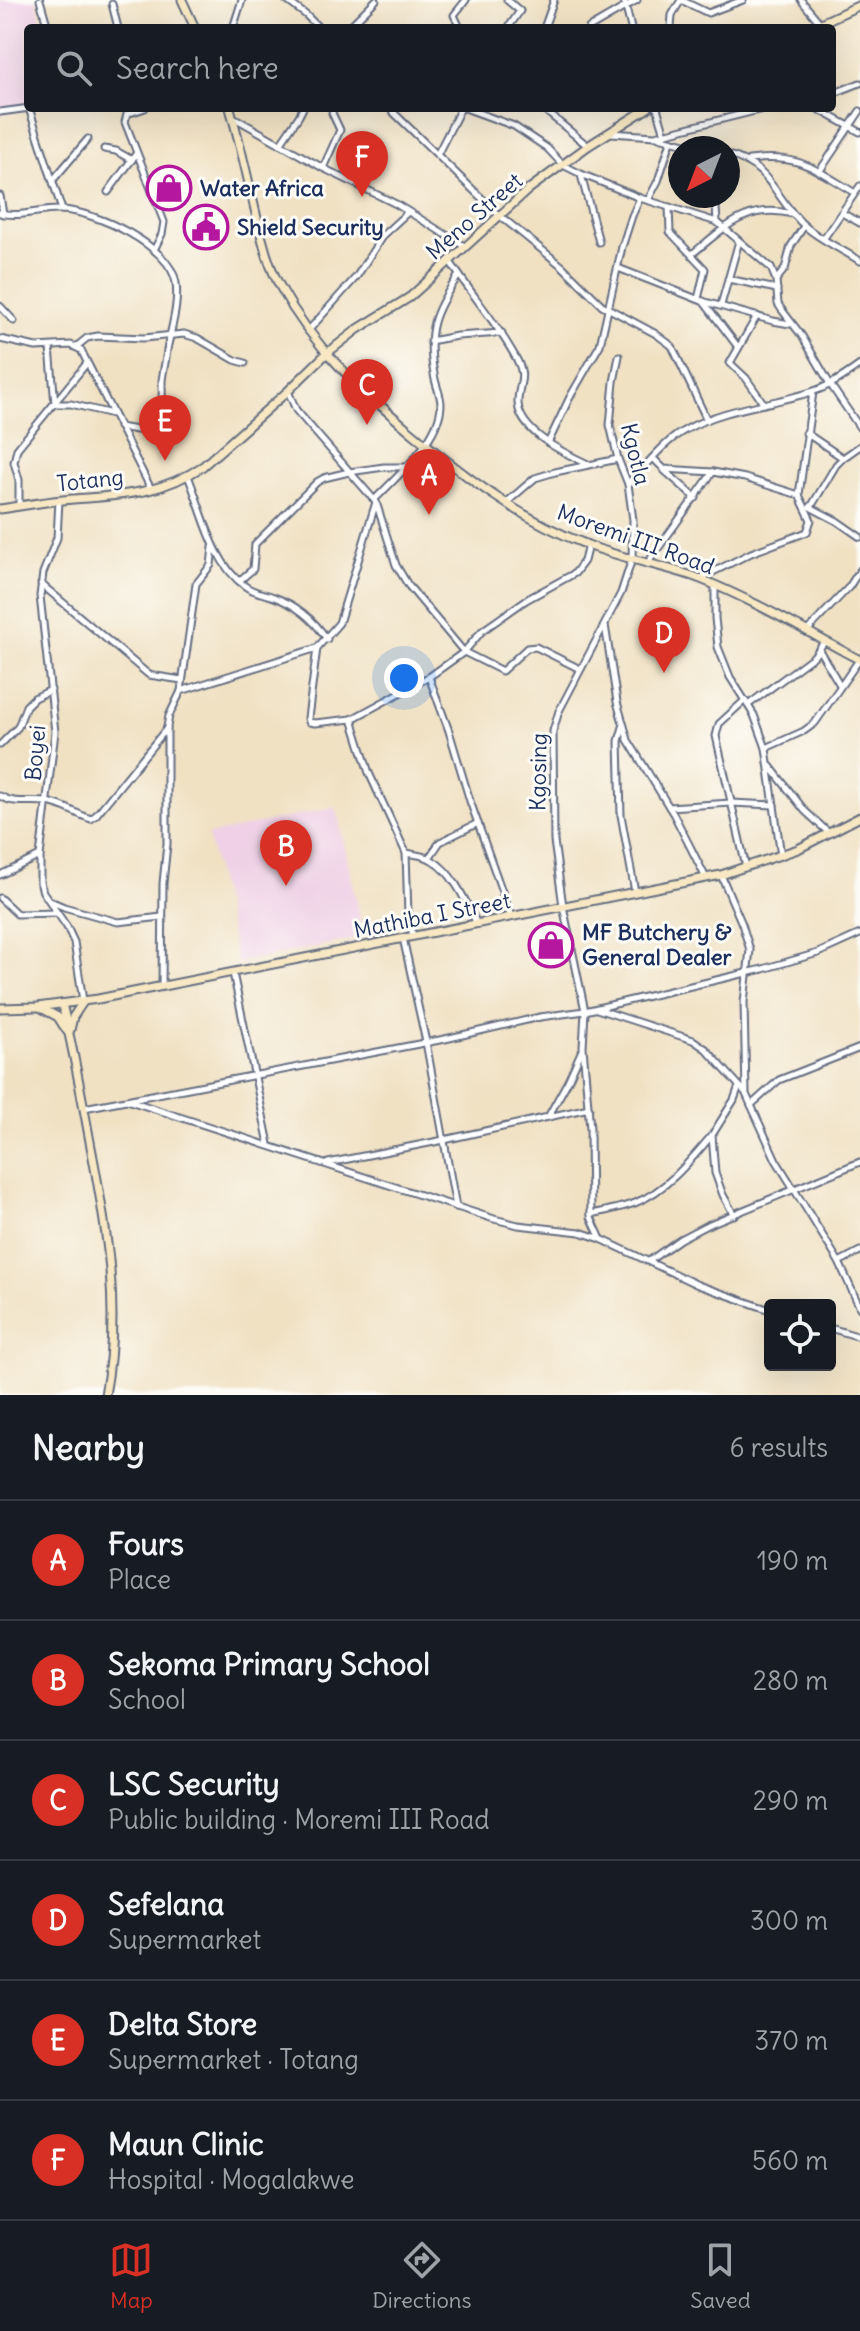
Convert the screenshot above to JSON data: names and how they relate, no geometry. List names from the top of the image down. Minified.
{"streets":{"street":["Meno Street","Kgotla","Totang","Moremi III Road","Boyei","Kgosing","Mathiba I Street"]},"crossings":[["Meno Street","Totang"],["Meno Street","Moremi III Road"],["Kgotla","Moremi III Road"],["Kgotla","Kgosing"],["Totang","Moremi III Road"],["Totang","Boyei"],["Moremi III Road","Kgosing"],["Boyei","Mathiba I Street"],["Kgosing","Mathiba I Street"]],"places":{"shop":["Water Africa","MF Butchery & General Dealer"],"public building":["Shield Security"]},"north":"bottom left","page":{"search":"Search here","pins":["F","C","E","A","D","B"],"heading":["Nearby","6 results"],"list":[{"mark":"A","name":"Fours","note":"Place","value":"190 m"},{"mark":"B","name":"Sekoma Primary School","note":"School","value":"280 m"},{"mark":"C","name":"LSC Security","note":"Public building · Moremi III Road","value":"290 m"},{"mark":"D","name":"Sefelana","note":"Supermarket","value":"300 m"},{"mark":"E","name":"Delta Store","note":"Supermarket · Totang","value":"370 m"},{"mark":"F","name":"Maun Clinic","note":"Hospital · Mogalakwe","value":"560 m"}],"nav":["Map","Directions","Saved"]}}
